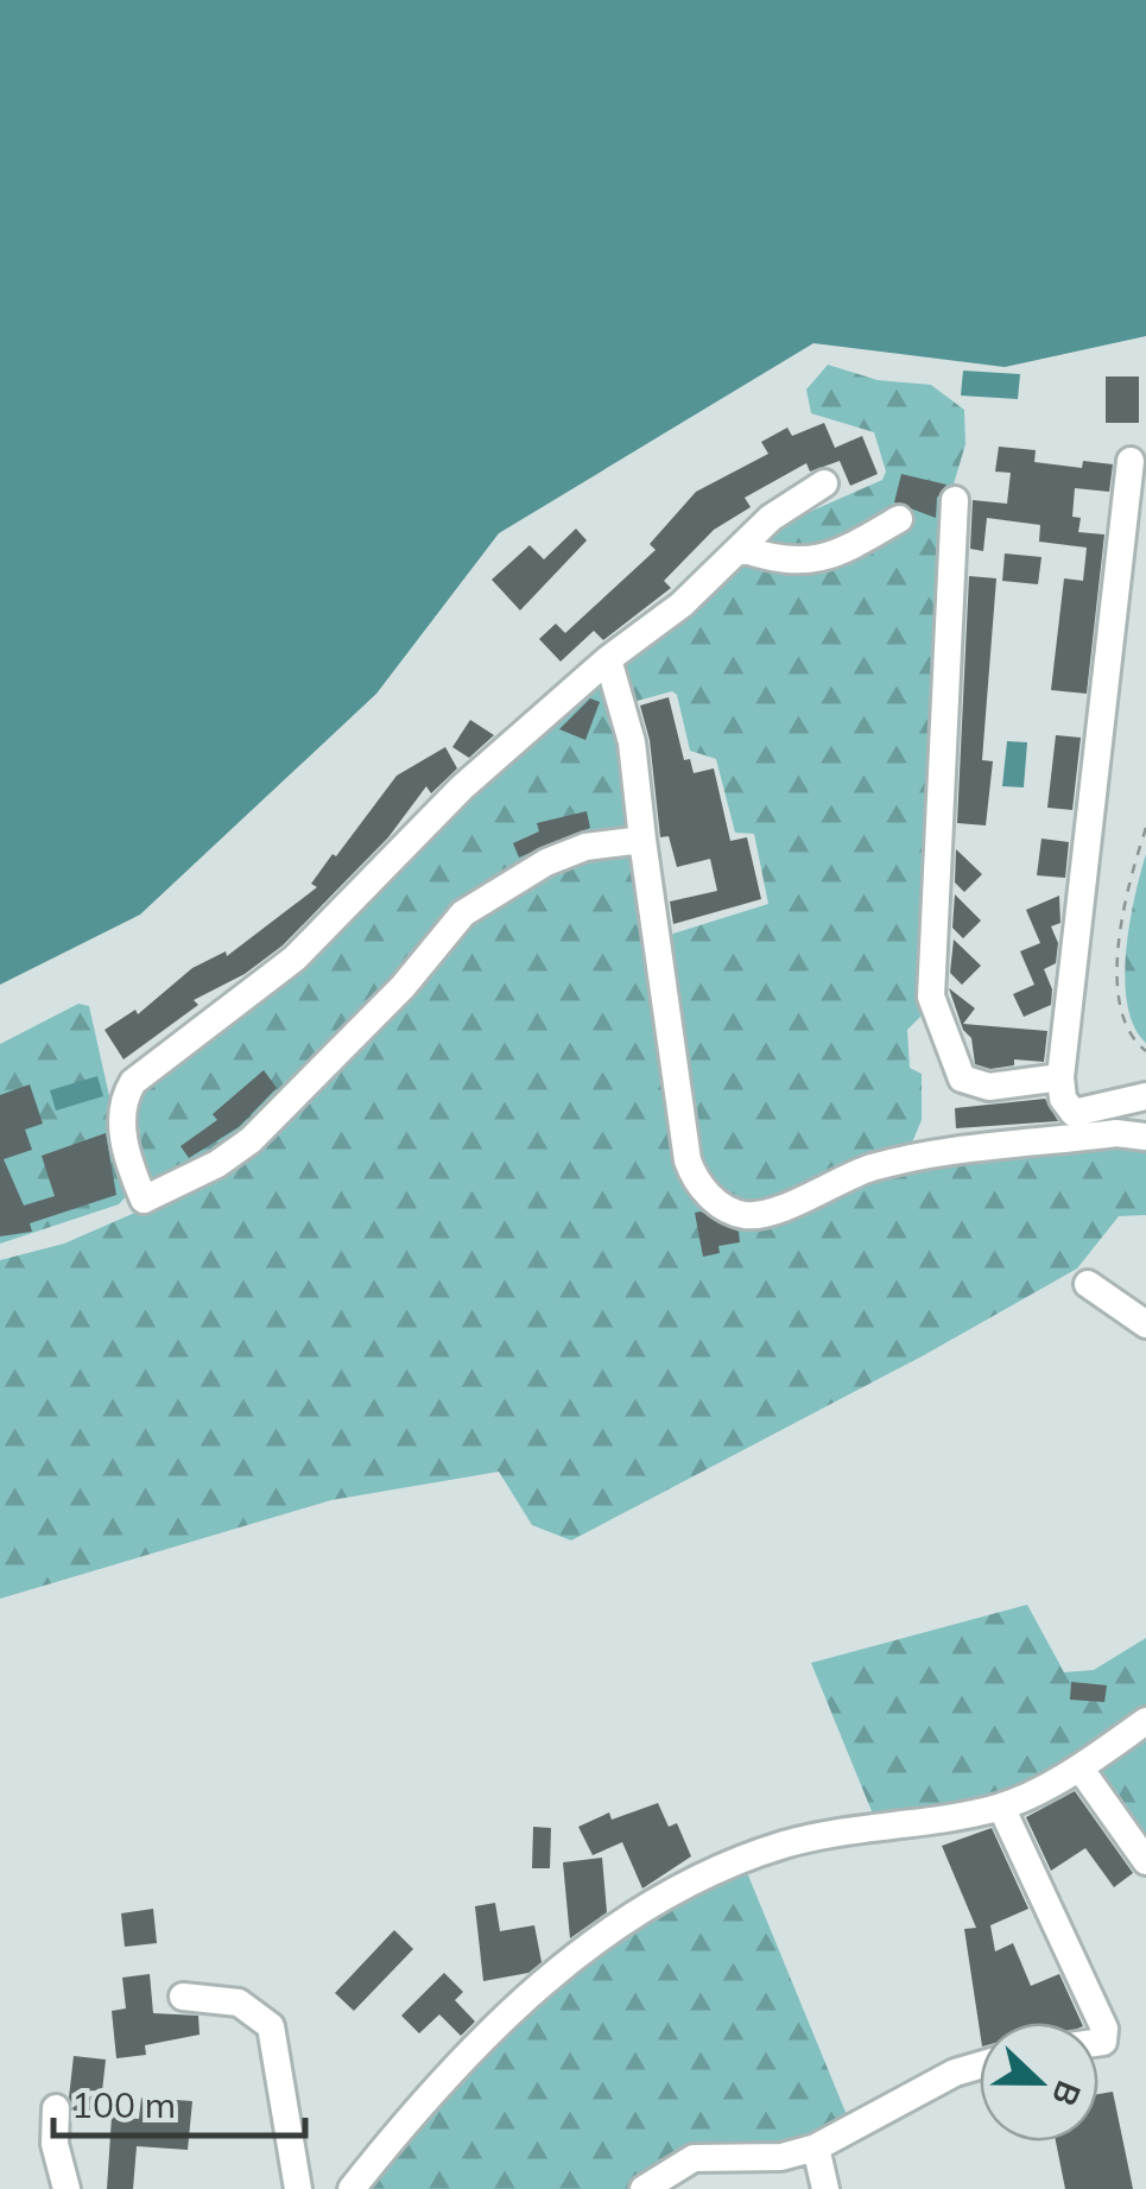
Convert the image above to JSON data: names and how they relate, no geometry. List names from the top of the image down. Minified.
{"scale_bar":"100 m","north":"right"}
